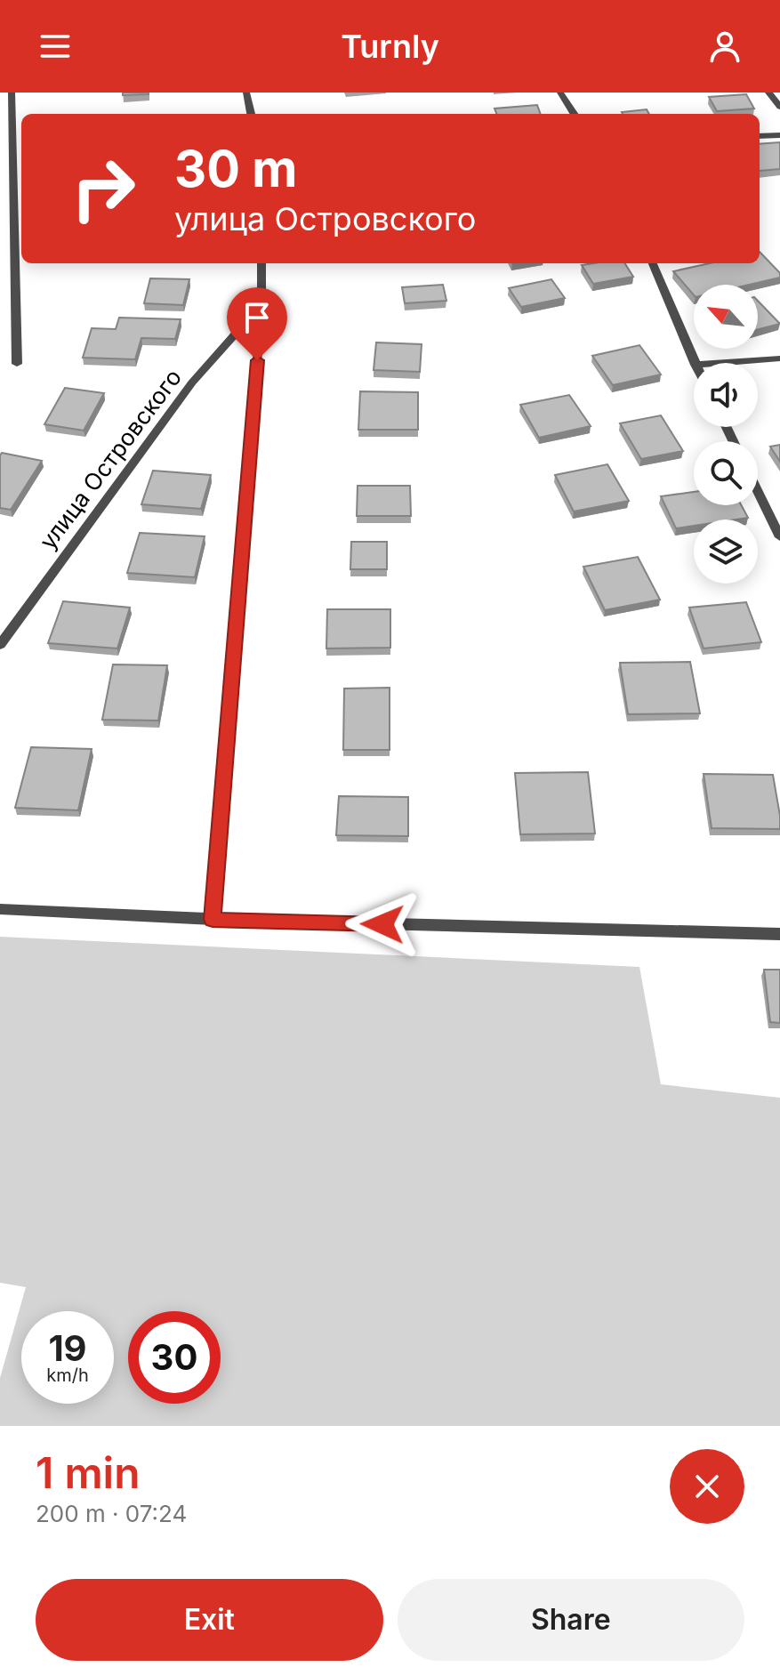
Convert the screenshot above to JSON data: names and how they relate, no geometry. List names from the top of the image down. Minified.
{"streets":{"street":["улица Островского"]},"north":"top left","page":{"header":"Turnly","turn":["30 m","улица Островского"],"speed":"19 km/h","limit":"30","heading":["1 min","200 m · 07:24"],"buttons":["Exit","Share"]}}
